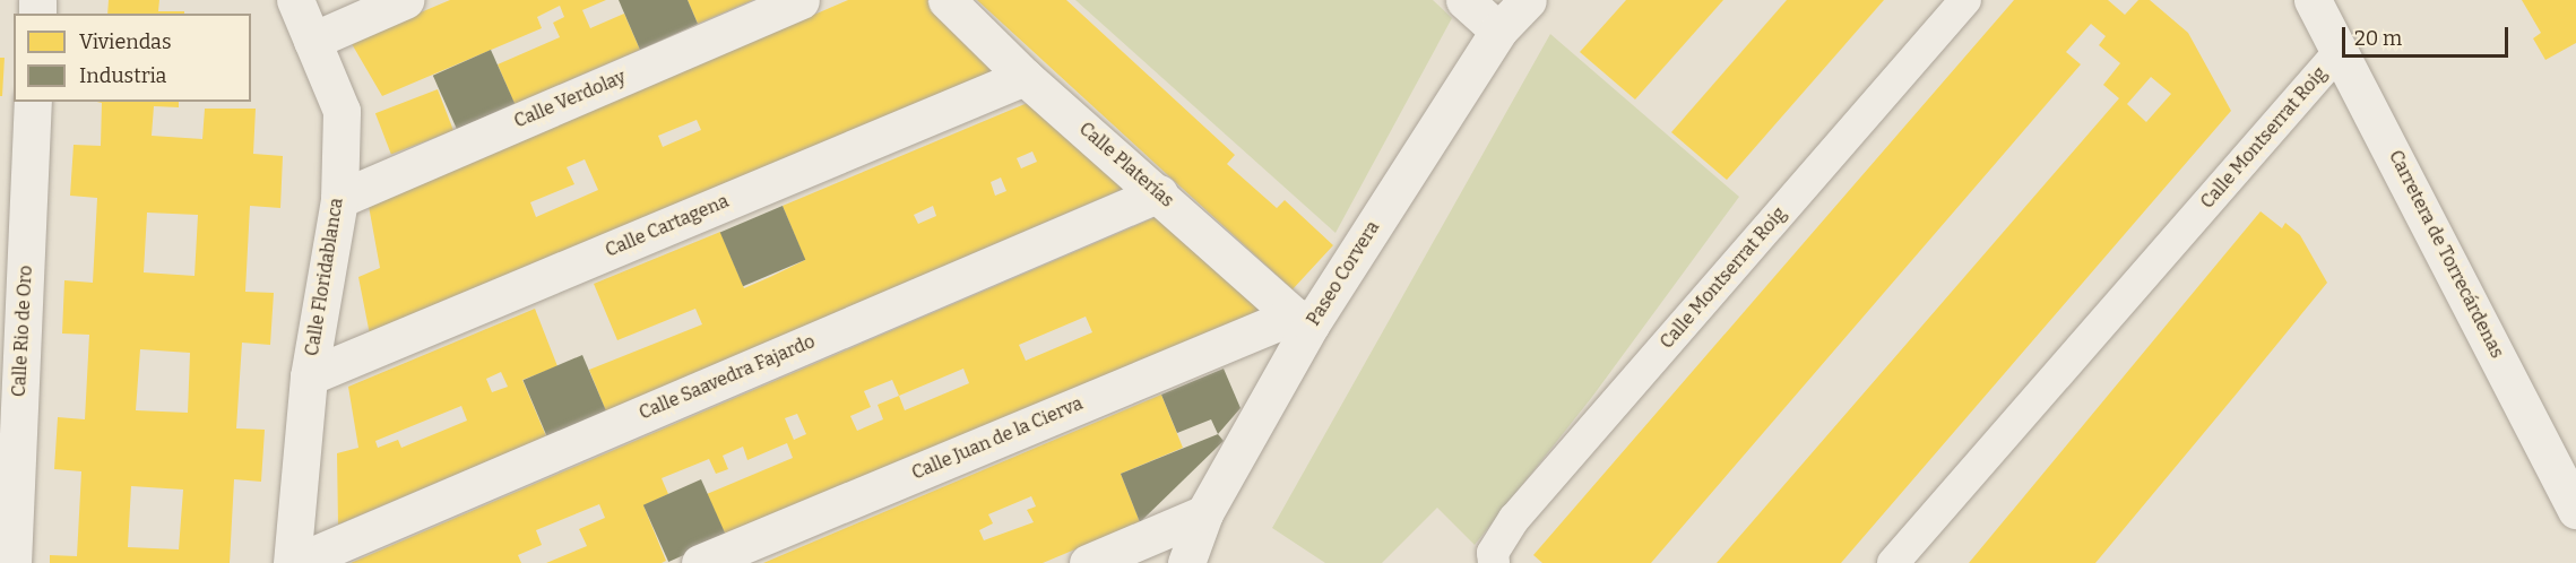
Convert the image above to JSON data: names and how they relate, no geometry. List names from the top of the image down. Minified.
{"streets":{"street":["Calle Verdolay","Calle Platerías","Calle Cartagena","Carretera de Torrecárdenas","Paseo Corvera","Calle Floridablanca","Calle Rio de Oro","Calle Saavedra Fajardo","Calle Juan de la Cierva"],"lane":["Calle Montserrat Roig"]},"crossings":[["Calle Verdolay","Calle Floridablanca"],["Calle Montserrat Roig","Carretera de Torrecárdenas"],["Calle Platerías","Calle Cartagena"],["Calle Platerías","Paseo Corvera"],["Calle Platerías","Calle Saavedra Fajardo"],["Calle Platerías","Calle Juan de la Cierva"],["Calle Cartagena","Calle Floridablanca"],["Paseo Corvera","Calle Juan de la Cierva"],["Calle Floridablanca","Calle Saavedra Fajardo"]],"legend":["Viviendas","Industria"],"scale_bar":"20 m"}
